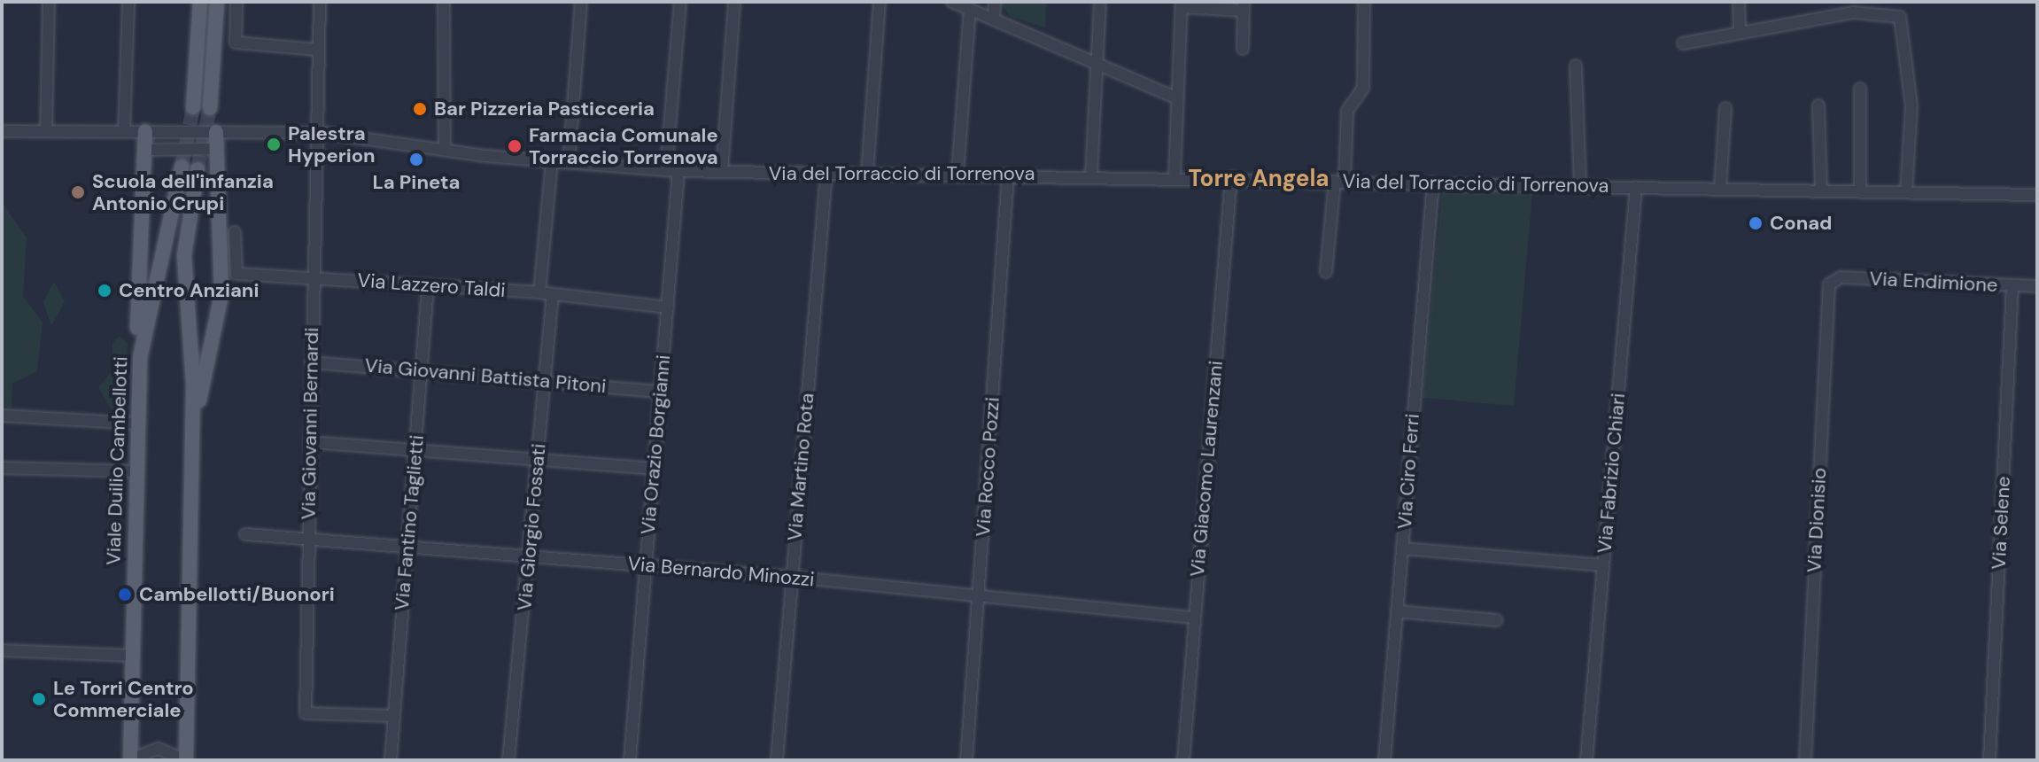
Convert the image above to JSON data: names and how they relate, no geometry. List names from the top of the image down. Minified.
{"streets":{"main road":["Viale Duilio Cambellotti"],"street":["Via del Torraccio di Torrenova","Via Endimione","Via Lazzero Taldi","Via Giovanni Battista Pitoni","Via Giovanni Bernardi","Via Orazio Borgianni","Via Martino Rota","Via Rocco Pozzi","Via Giacomo Laurenzani","Via Ciro Ferri","Via Fabrizio Chiari","Via Dionisio","Via Fantino Taglietti","Via Selene","Via Giorgio Fossati","Via Bernardo Minozzi"]},"crossings":[["Via del Torraccio di Torrenova","Via Giovanni Bernardi"],["Via del Torraccio di Torrenova","Via Orazio Borgianni"],["Via del Torraccio di Torrenova","Via Martino Rota"],["Via del Torraccio di Torrenova","Via Rocco Pozzi"],["Via del Torraccio di Torrenova","Via Giacomo Laurenzani"],["Via del Torraccio di Torrenova","Via Ciro Ferri"],["Via del Torraccio di Torrenova","Via Fabrizio Chiari"],["Via Endimione","Via Dionisio"],["Via Endimione","Via Selene"],["Via Lazzero Taldi","Via Giovanni Bernardi"],["Via Lazzero Taldi","Via Orazio Borgianni"],["Via Lazzero Taldi","Via Fantino Taglietti"],["Via Lazzero Taldi","Via Giorgio Fossati"],["Via Giovanni Battista Pitoni","Via Giovanni Bernardi"],["Via Giovanni Battista Pitoni","Via Orazio Borgianni"],["Via Giovanni Battista Pitoni","Via Fantino Taglietti"],["Via Giovanni Battista Pitoni","Via Giorgio Fossati"],["Via Giovanni Bernardi","Via Fantino Taglietti"],["Via Giovanni Bernardi","Via Bernardo Minozzi"],["Via Orazio Borgianni","Via Bernardo Minozzi"],["Via Martino Rota","Via Bernardo Minozzi"],["Via Rocco Pozzi","Via Bernardo Minozzi"],["Via Giacomo Laurenzani","Via Bernardo Minozzi"],["Via Fantino Taglietti","Via Bernardo Minozzi"],["Via Giorgio Fossati","Via Bernardo Minozzi"]],"districts":["Torre Angela"],"places":["Bar Pizzeria Pasticceria","Palestra Hyperion","Farmacia Comunale Torraccio Torrenova","La Pineta","Scuola dell'infanzia Antonio Crupi","Conad","Centro Anziani","Cambellotti/Buonori","Le Torri Centro Commerciale"]}
